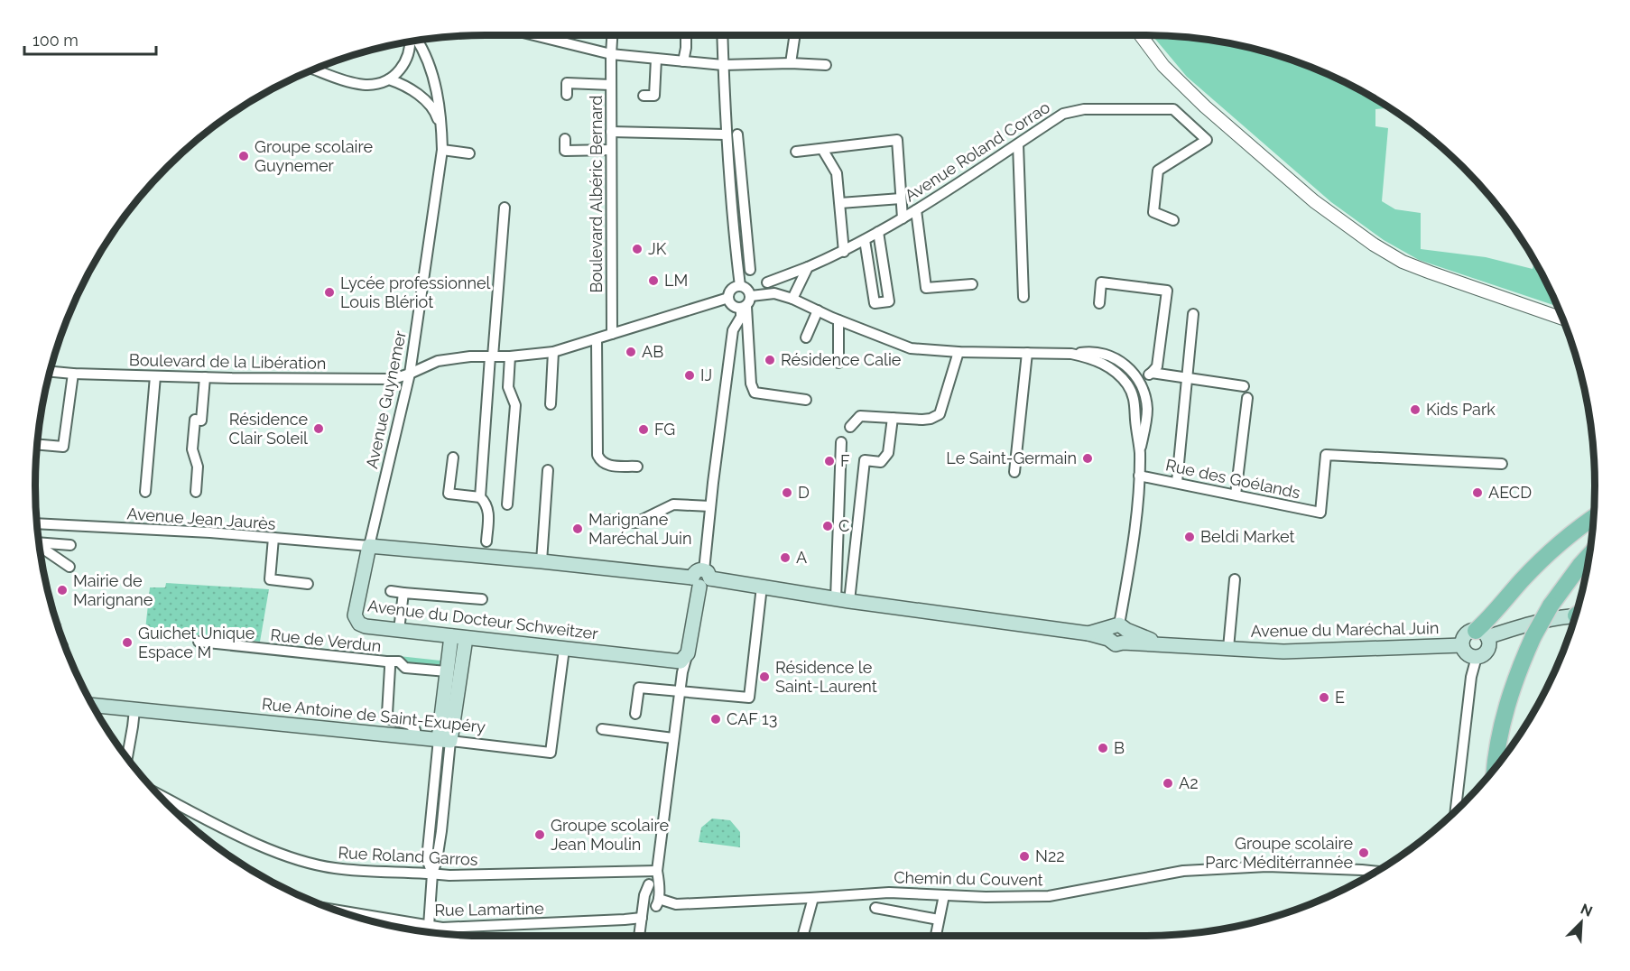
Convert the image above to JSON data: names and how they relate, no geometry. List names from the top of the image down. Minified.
{"streets":{"main road":["Avenue du Docteur Schweitzer","Avenue du Maréchal Juin","Rue Antoine de Saint-Exupéry"],"street":["Avenue Roland Corrao","Boulevard Albéric Bernard","Boulevard de la Libération","Avenue Guynemer","Rue des Goélands","Avenue Jean Jaurès","Rue de Verdun","Rue Roland Garros","Chemin du Couvent","Rue Lamartine"]},"crossings":[["Boulevard de la Libération","Avenue Guynemer"],["Avenue Guynemer","Avenue Jean Jaurès"],["Avenue Guynemer","Avenue du Docteur Schweitzer"],["Avenue Jean Jaurès","Avenue du Docteur Schweitzer"],["Avenue du Docteur Schweitzer","Rue Antoine de Saint-Exupéry"],["Rue de Verdun","Rue Antoine de Saint-Exupéry"]],"places":["Groupe scolaire Guynemer","JK","LM","Lycée professionnel Louis Blériot","AB","Résidence Calie","IJ","Kids Park","Résidence Clair Soleil","FG","Le Saint-Germain","F","D","AECD","C","Marignane Maréchal Juin","Beldi Market","A","Mairie de Marignane","Guichet Unique Espace M","Résidence le Saint-Laurent","E","CAF 13","B","A2","Groupe scolaire Jean Moulin","Groupe scolaire Parc Méditérrannée","N22"],"scale_bar":"100 m","north":"top right"}
